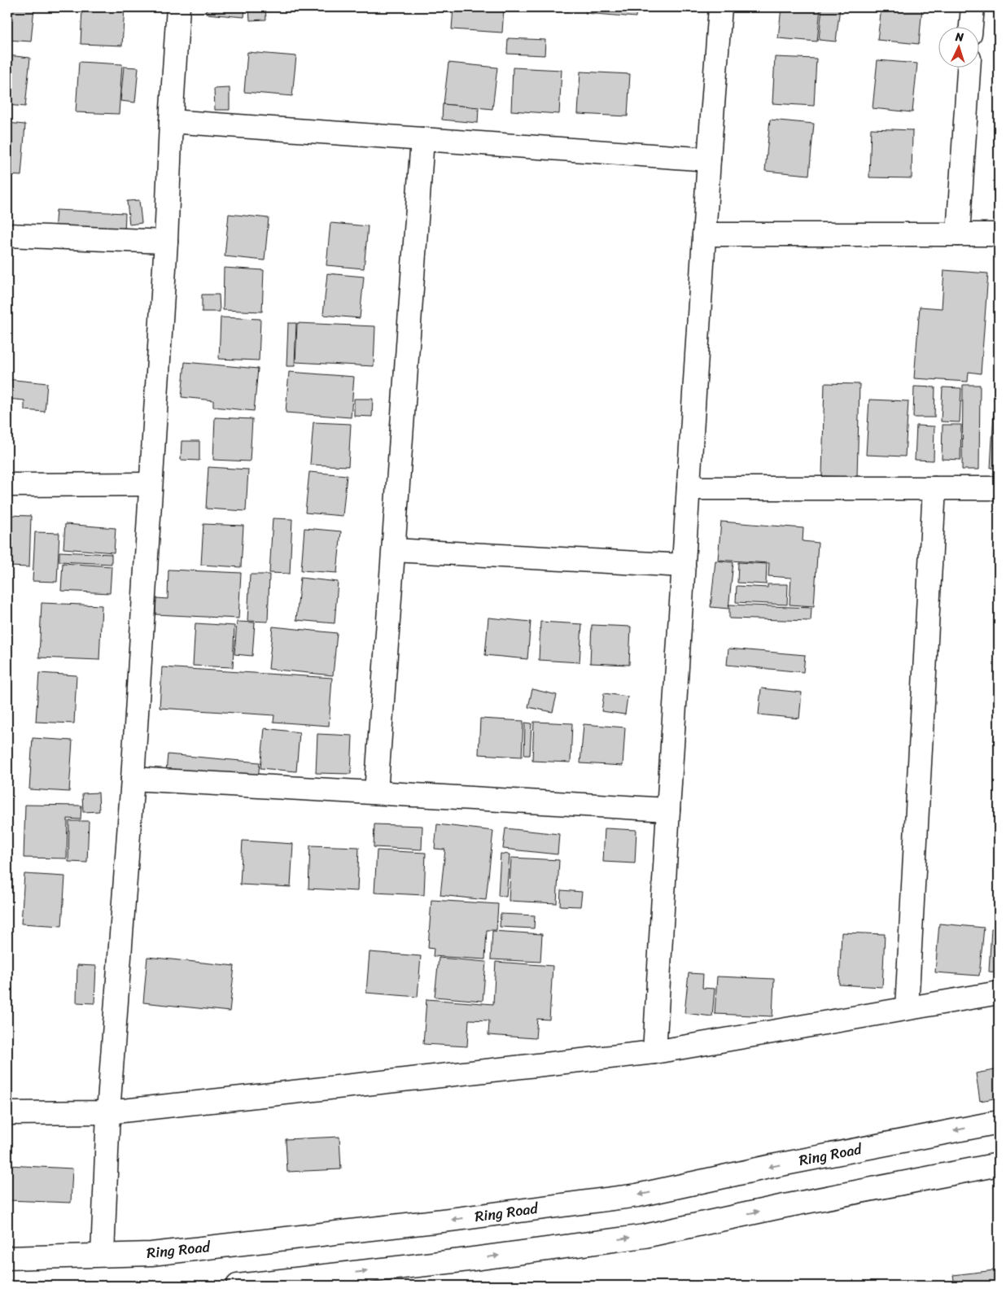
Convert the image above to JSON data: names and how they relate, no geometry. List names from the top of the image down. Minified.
{"streets":{"street":["Ring Road"]},"north":"top"}
